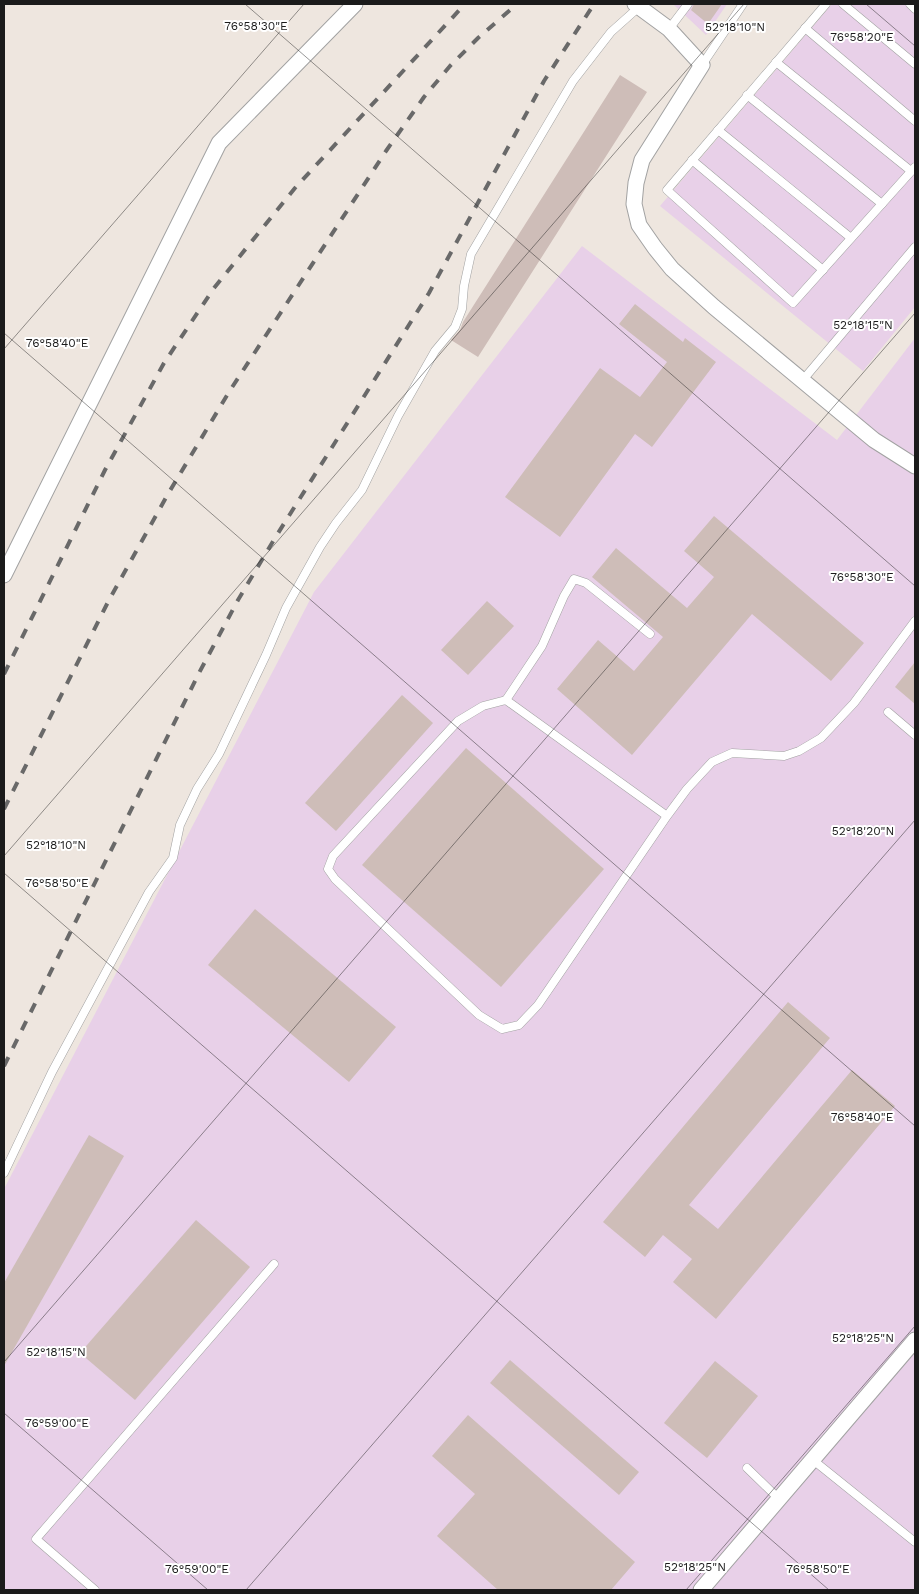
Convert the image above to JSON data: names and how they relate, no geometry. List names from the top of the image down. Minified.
{"coordinates":["76°58'30\"E","52°18'10\"N","76°58'20\"E","52°18'15\"N","76°58'40\"E","52°18'20\"N","76°58'50\"E","52°18'25\"N","76°59'00\"E"]}
